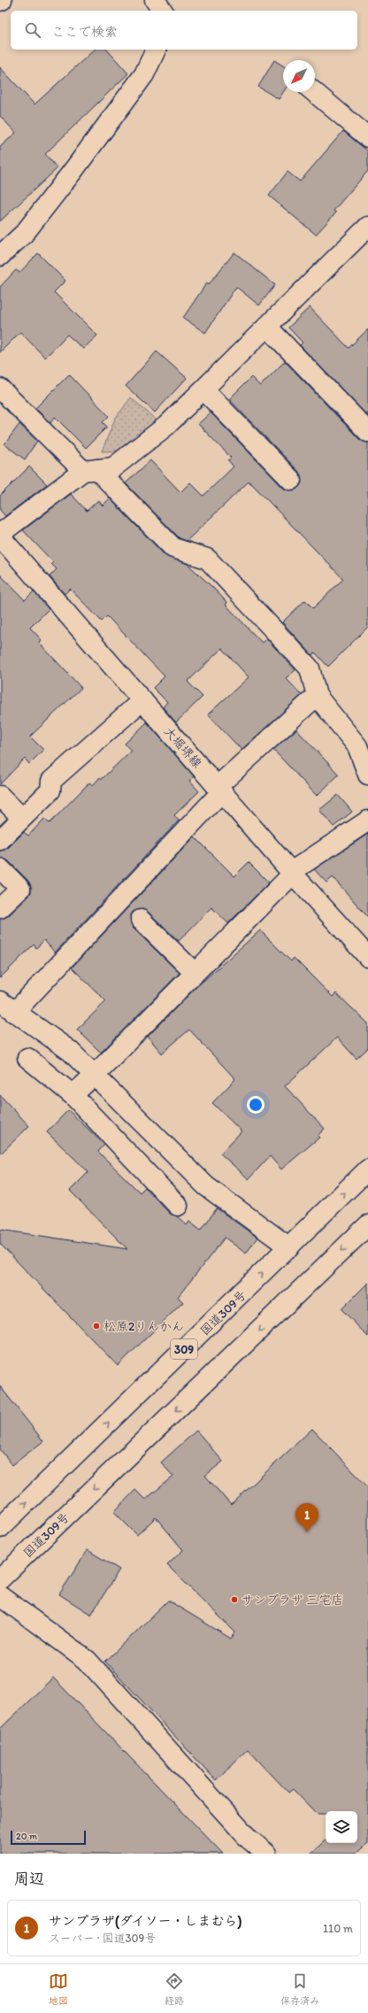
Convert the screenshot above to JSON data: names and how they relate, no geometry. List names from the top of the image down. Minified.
{"streets":{"main road":["大堀堺線","国道309号","309"]},"places":["松原2りんかん","サンプラザ 三宅店"],"scale_bar":"20 m","north":"bottom left","page":{"search":"ここで検索","pins":"1","scale":"20 m","heading":"周辺","list":[{"mark":"1","name":"サンプラザ(ダイソー・しまむら)","note":"スーパー · 国道309号","value":"110 m"}],"nav":["地図","経路","保存済み"]}}
